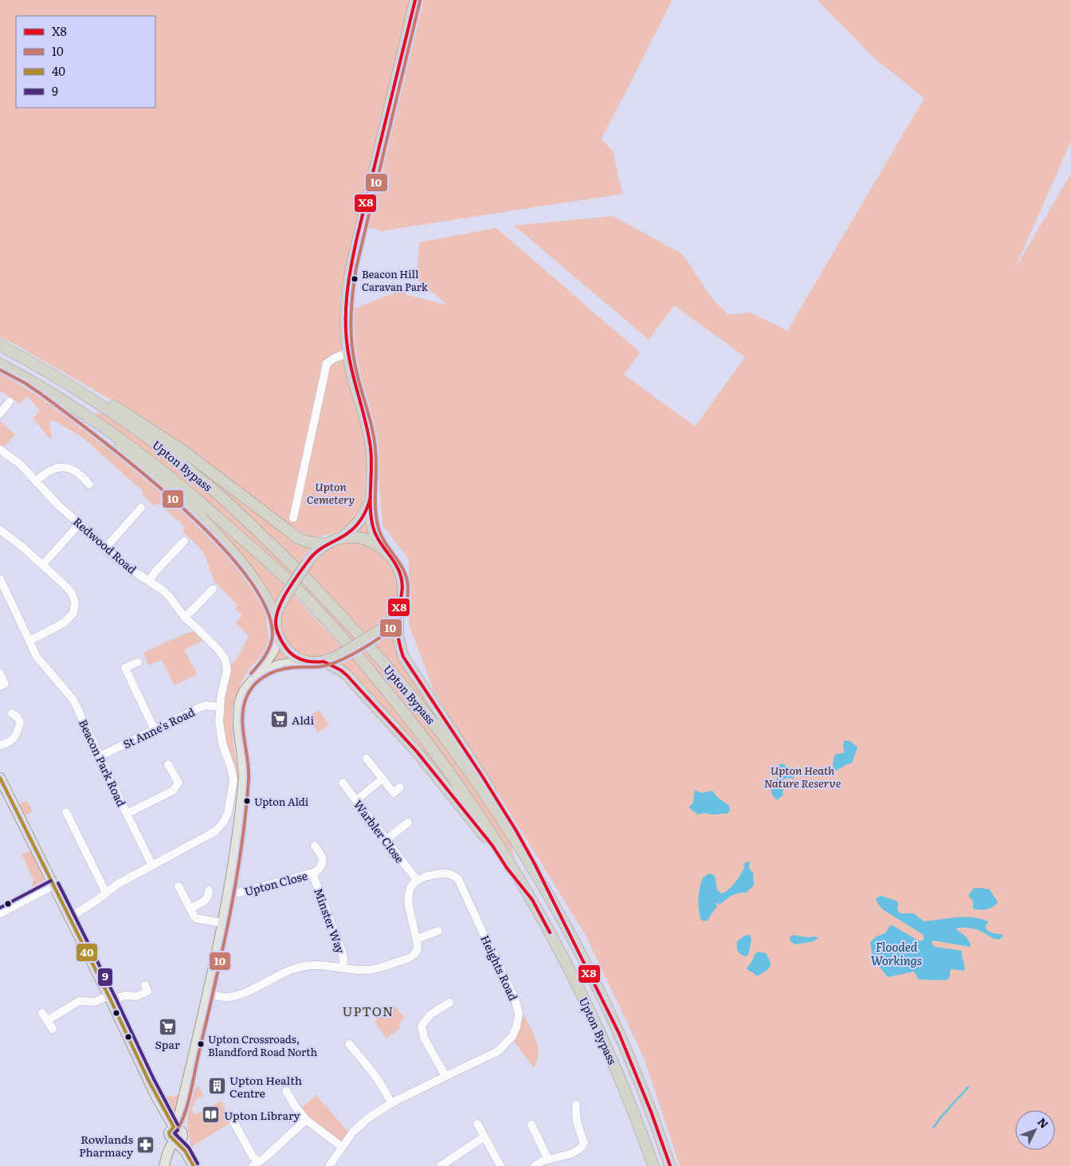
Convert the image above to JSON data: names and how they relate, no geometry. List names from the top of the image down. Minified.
{"streets":{"highway":["Upton Bypass"],"street":["Redwood Road","St Anne's Road","Beacon Park Road","Warbler Close","Upton Close","Minster Way","Heights Road"]},"crossings":[["Redwood Road","St Anne's Road"],["Redwood Road","Beacon Park Road"],["St Anne's Road","Beacon Park Road"],["Warbler Close","Heights Road"],["Upton Close","Minster Way"]],"districts":["UPTON"],"water":["Flooded Workings"],"parks":["Upton Cemetery","Upton Heath Nature Reserve"],"places":{"other":["Beacon Hill Caravan Park","Upton Aldi","Upton Crossroads, Blandford Road North"],"supermarket":["Aldi","Spar"],"building":["Upton Health Centre"],"library":["Upton Library"],"pharmacy":["Rowlands Pharmacy"]},"lines":["transit line X8","transit line 10","transit line 40","transit line 9"],"legend":["X8","10","40","9"],"north":"top right"}
